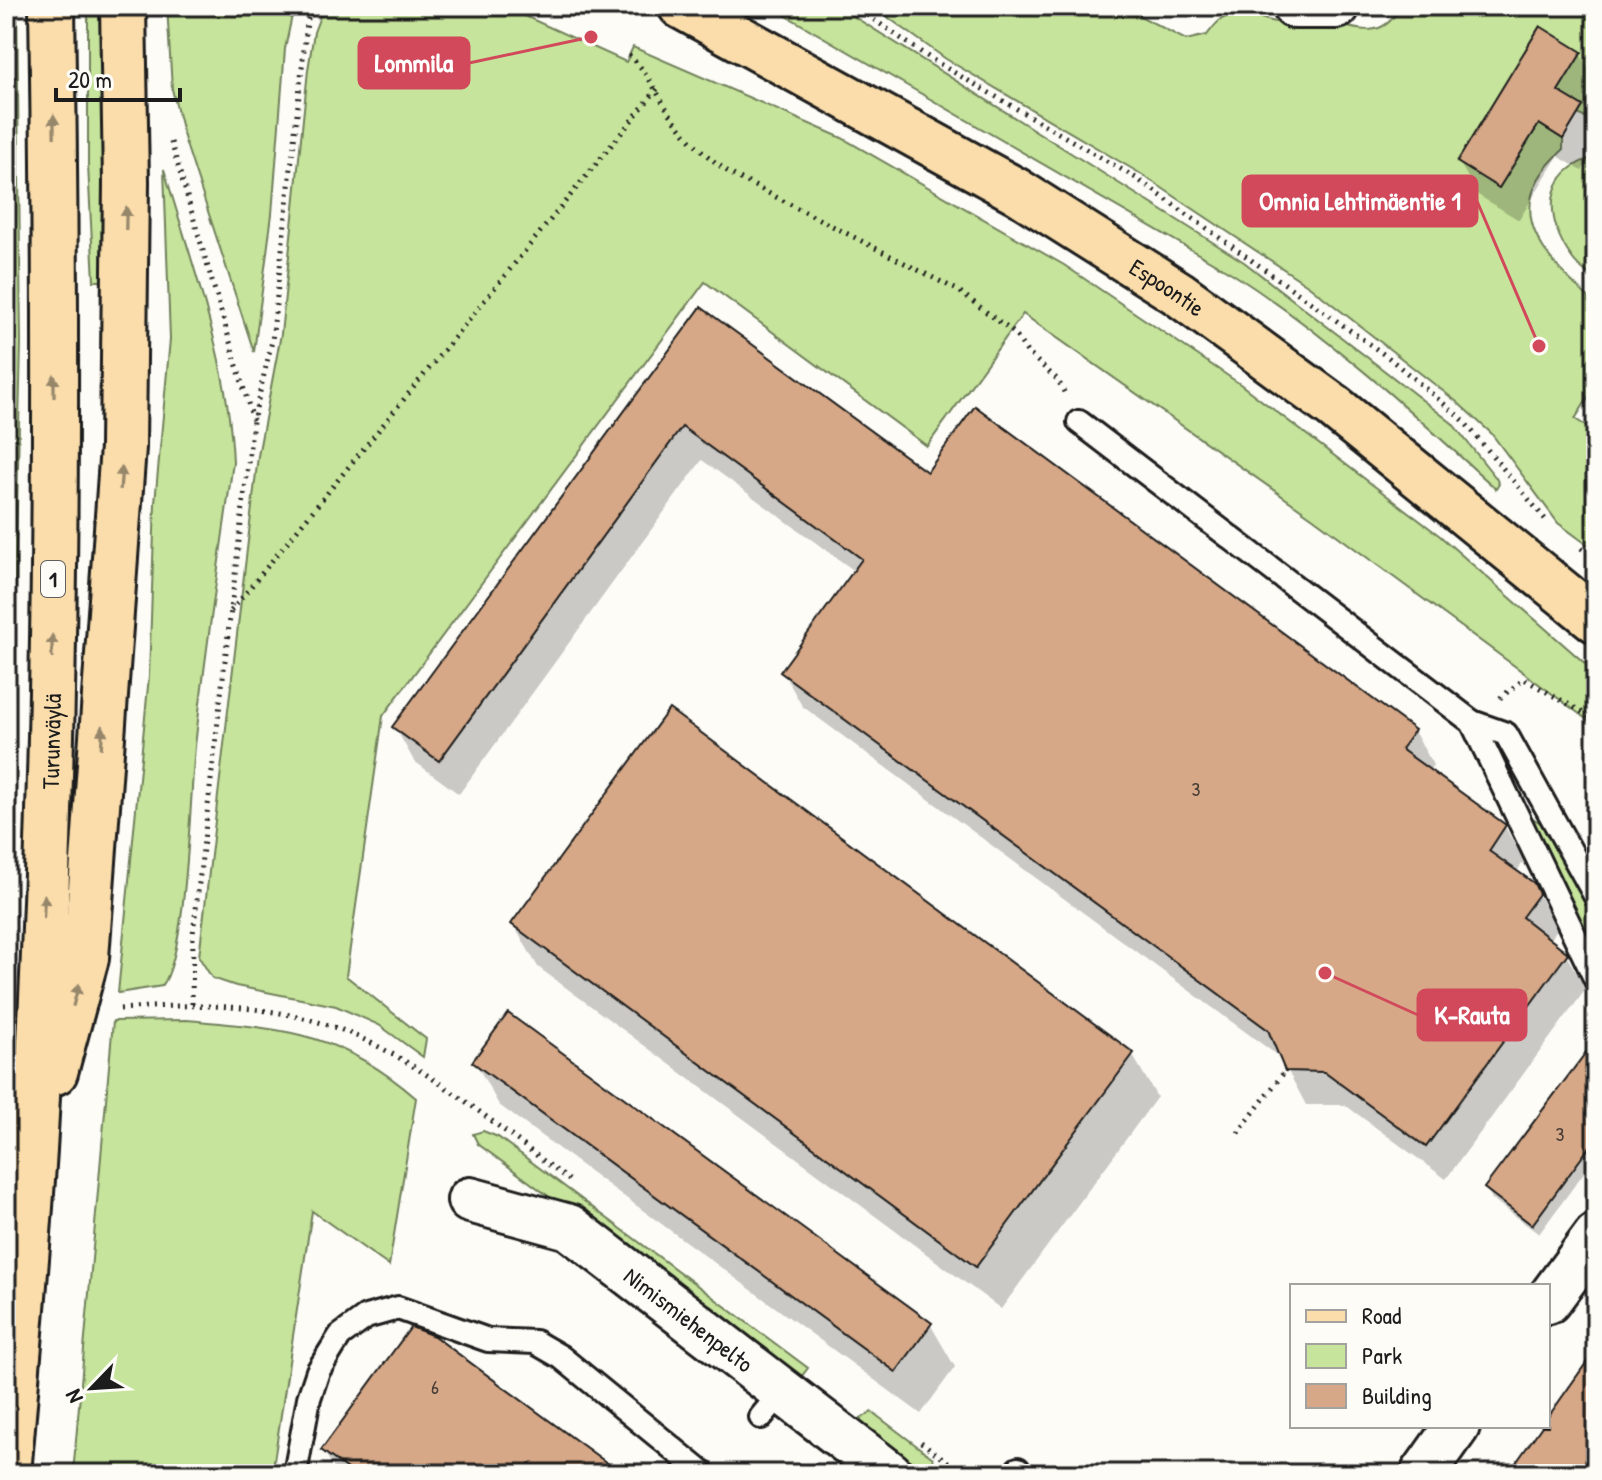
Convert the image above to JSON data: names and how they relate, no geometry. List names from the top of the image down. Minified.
{"streets":{"main road":["Espoontie","1","Turunväylä"],"street":["Nimismiehenpelto"]},"places":["Lommila","Omnia Lehtimäentie 1","K-Rauta"],"house_numbers":["3","3","6"],"legend":["Road","Park","Building"],"scale_bar":"20 m","north":"bottom left"}
